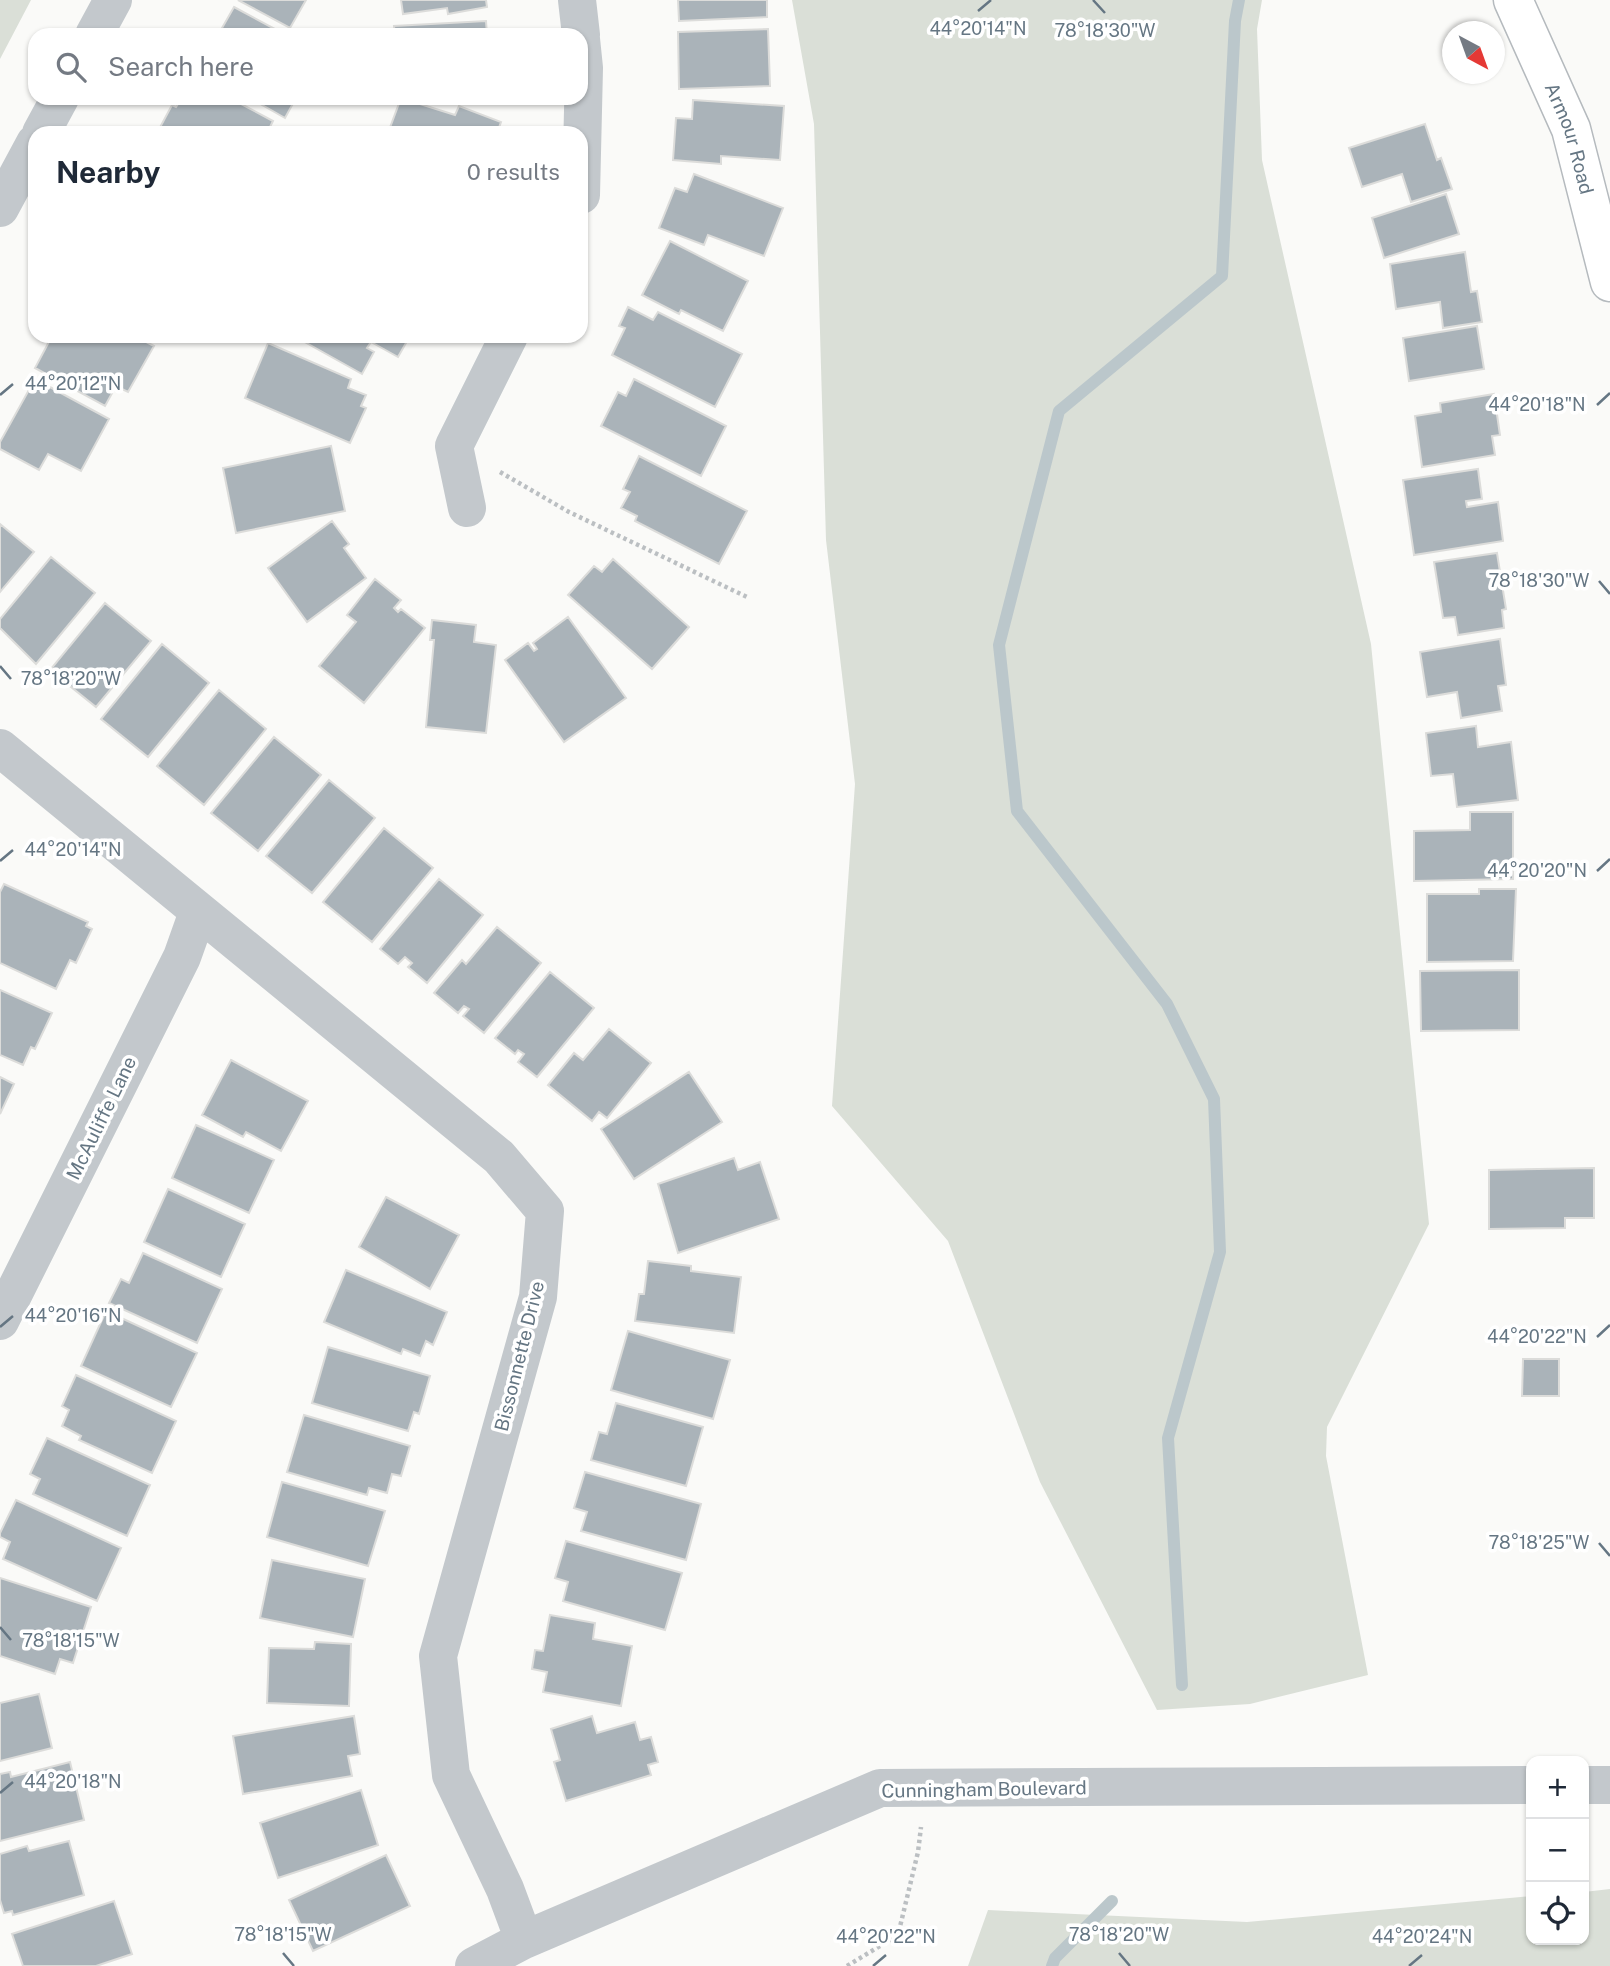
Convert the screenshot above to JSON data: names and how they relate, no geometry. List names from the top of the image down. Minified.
{"streets":{"main road":["Armour Road"],"street":["McAuliffe Lane","Bissonnette Drive","Cunningham Boulevard"]},"crossings":[["McAuliffe Lane","Bissonnette Drive"],["Bissonnette Drive","Cunningham Boulevard"]],"north":"bottom right","page":{"search":"Search here","heading":["Nearby","0 results"],"map_buttons":["+","−"]},"coordinates":["44°20'14\"N","78°18'30\"W","44°20'12\"N","44°20'18\"N","78°18'20\"W","44°20'20\"N","44°20'16\"N","44°20'22\"N","78°18'25\"W","78°18'15\"W","44°20'24\"N"]}
